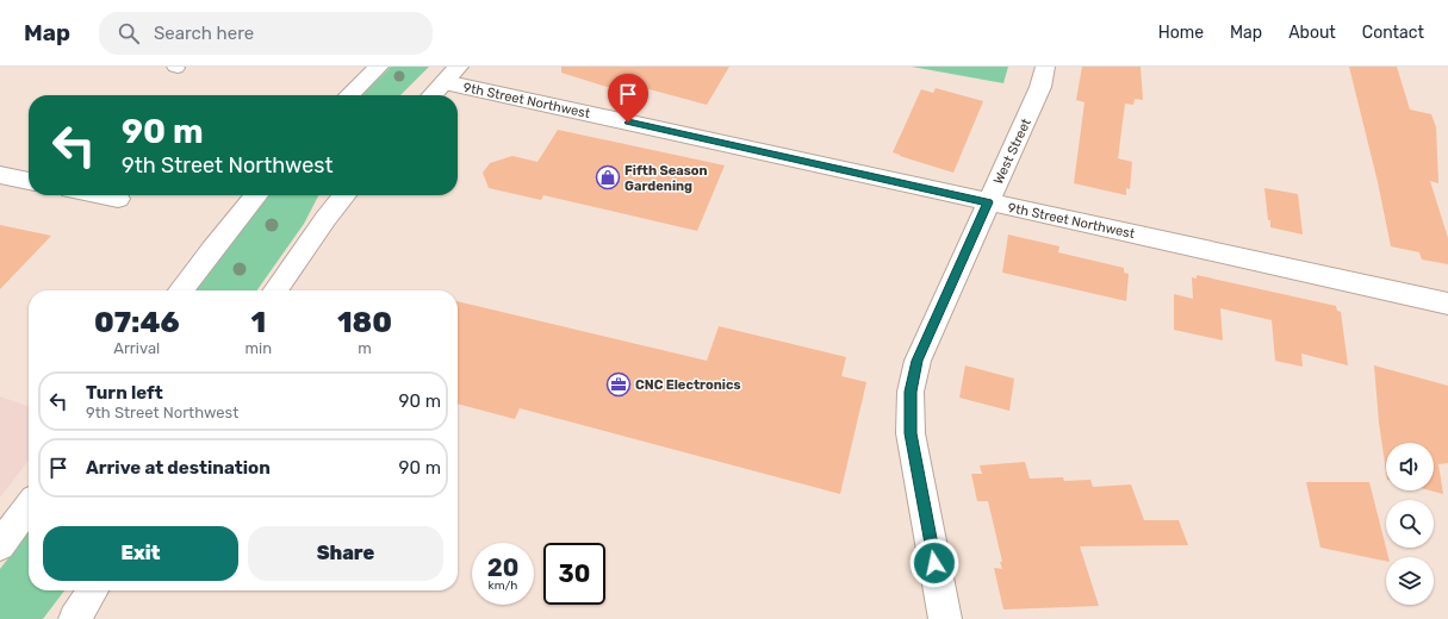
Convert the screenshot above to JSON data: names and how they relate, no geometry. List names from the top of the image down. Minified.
{"streets":{"street":["9th Street Northwest","West Street"]},"crossings":[["9th Street Northwest","West Street"]],"places":{"shop":["Fifth Season Gardening"],"office":["CNC Electronics"]},"page":{"header":"Map","search":"Search here","nav":["Home","Map","About","Contact"],"turn":["90 m","9th Street Northwest"],"eta":["07:46","Arrival","1","min","180","m"],"list":[{"name":"Turn left","note":"9th Street Northwest","value":"90 m"},{"name":"Arrive at destination","value":"90 m"}],"buttons":["Exit","Share"],"speed":"20 km/h","limit":"30"}}
